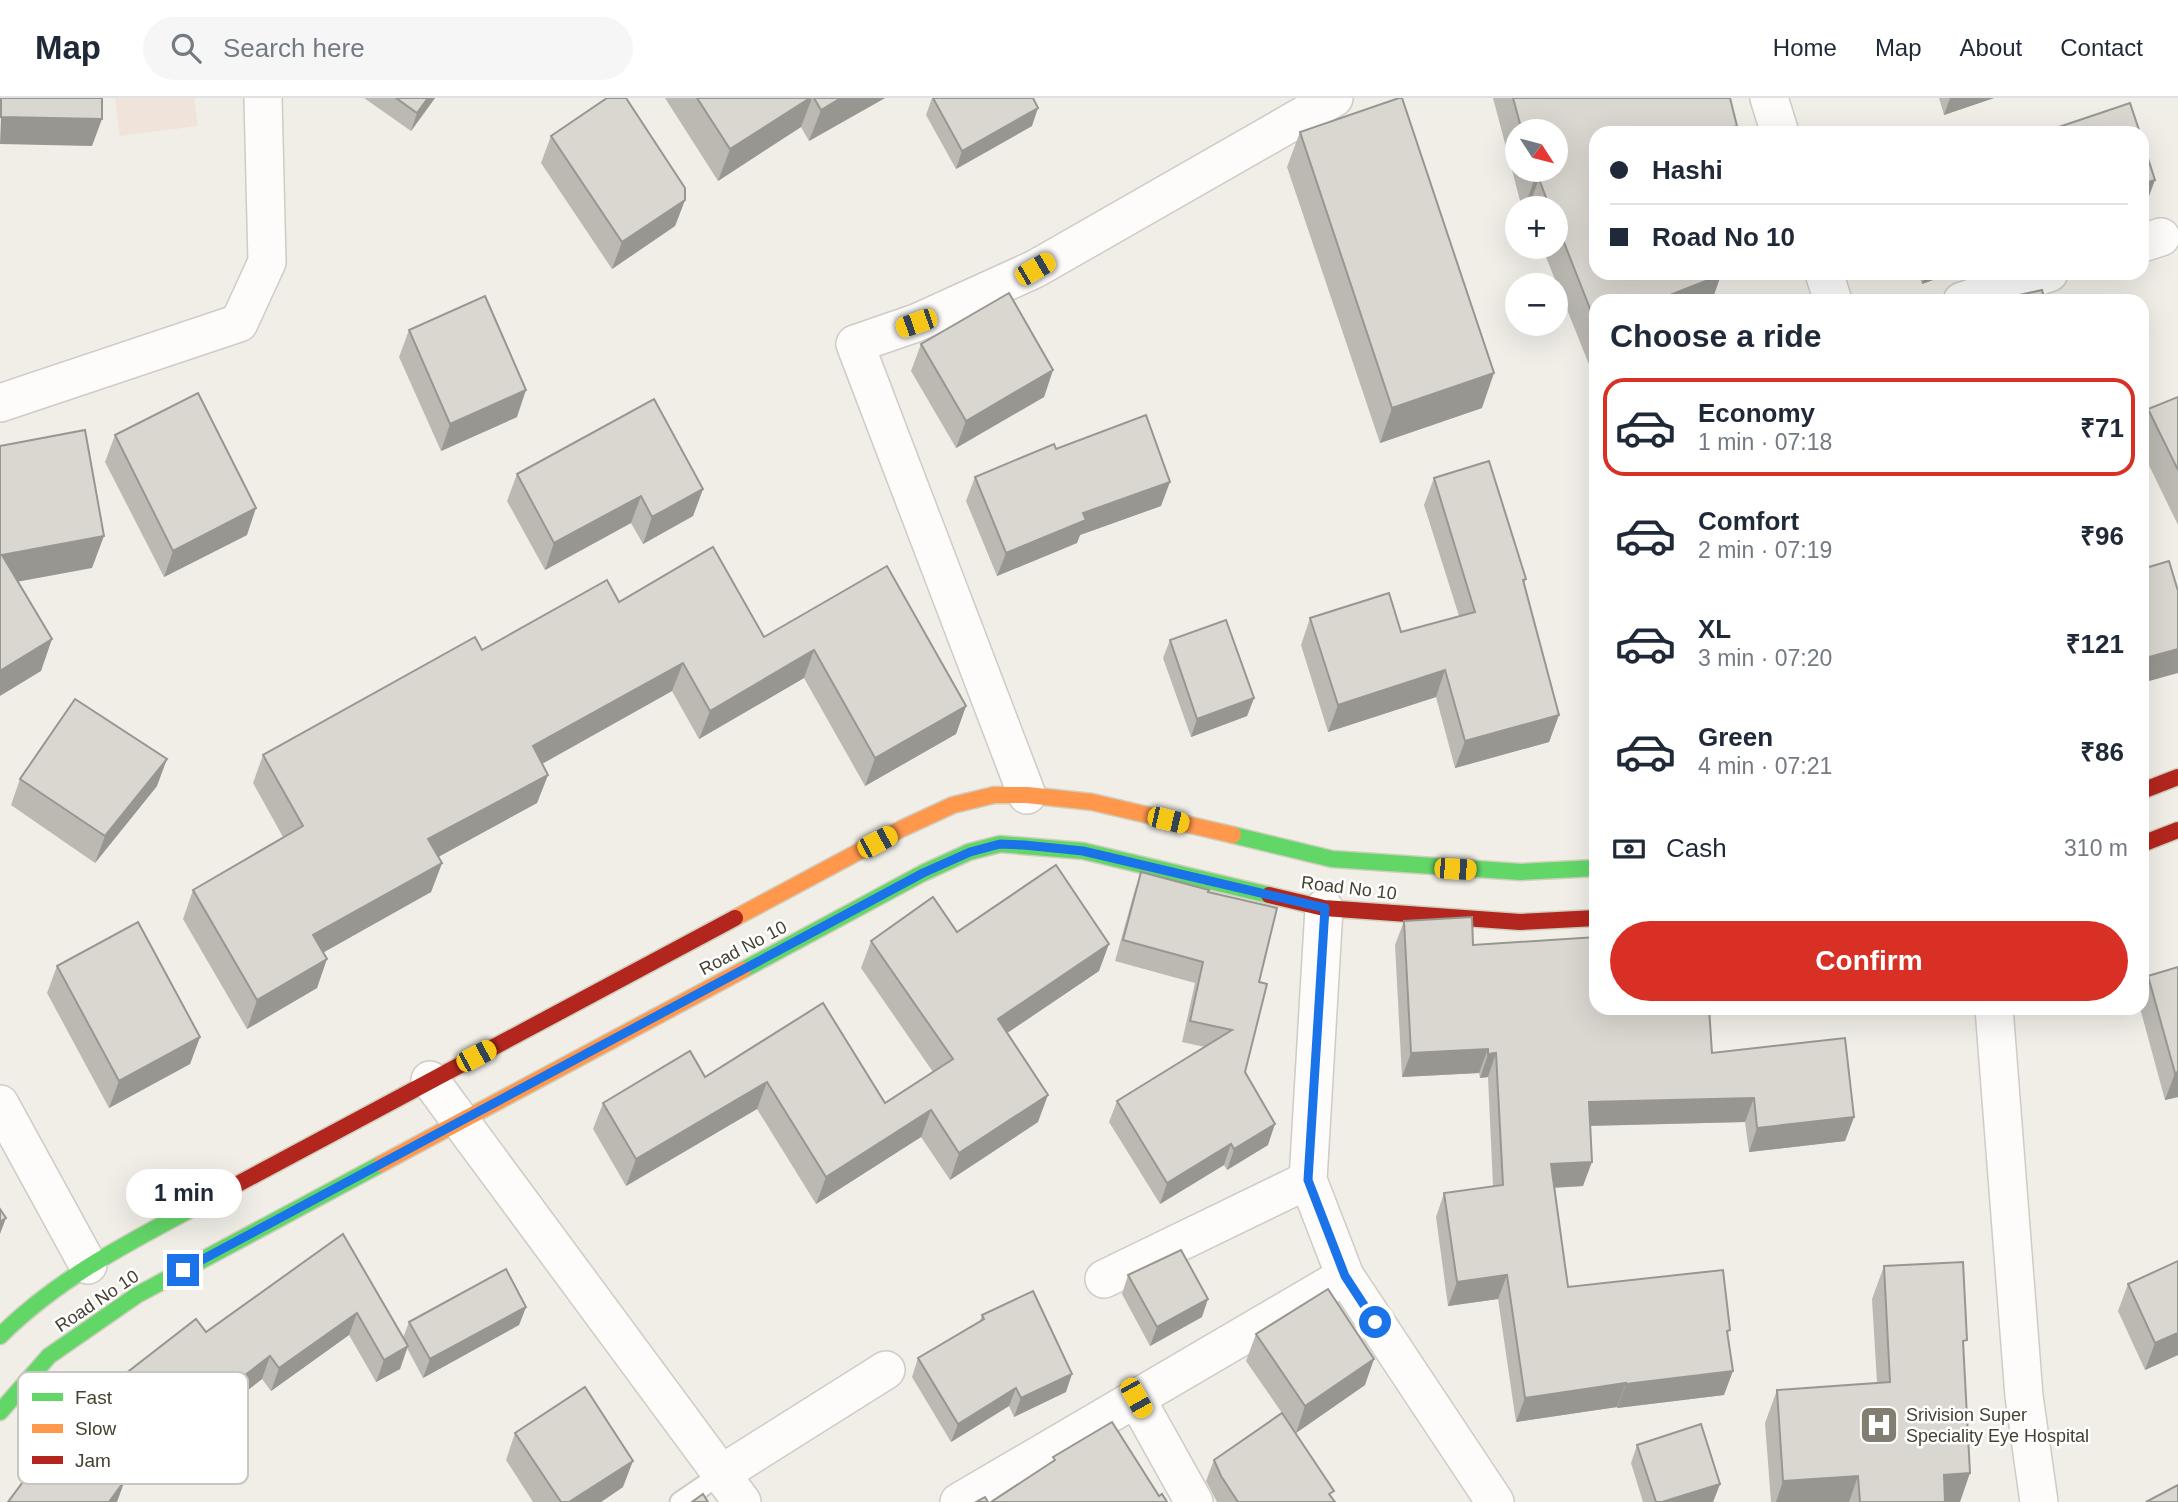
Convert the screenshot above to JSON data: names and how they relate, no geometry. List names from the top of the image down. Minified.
{"streets":{"main road":["Road No 10"]},"places":{"hospital":["Srivision Super Speciality Eye Hospital"]},"legend":["Fast","Slow","Jam"],"north":"bottom right","page":{"header":"Map","search":"Search here","nav":["Home","Map","About","Contact"],"map_buttons":["+","−"],"banner":["Hashi","Road No 10"],"heading":"Choose a ride","list":[{"name":"Economy","note":"1 min · 07:18","value":"₹71"},{"name":"Comfort","note":"2 min · 07:19","value":"₹96"},{"name":"XL","note":"3 min · 07:20","value":"₹121"},{"name":"Green","note":"4 min · 07:21","value":"₹86"}],"pay":["Cash","310 m"],"buttons":"Confirm","bubble":"1 min"}}
